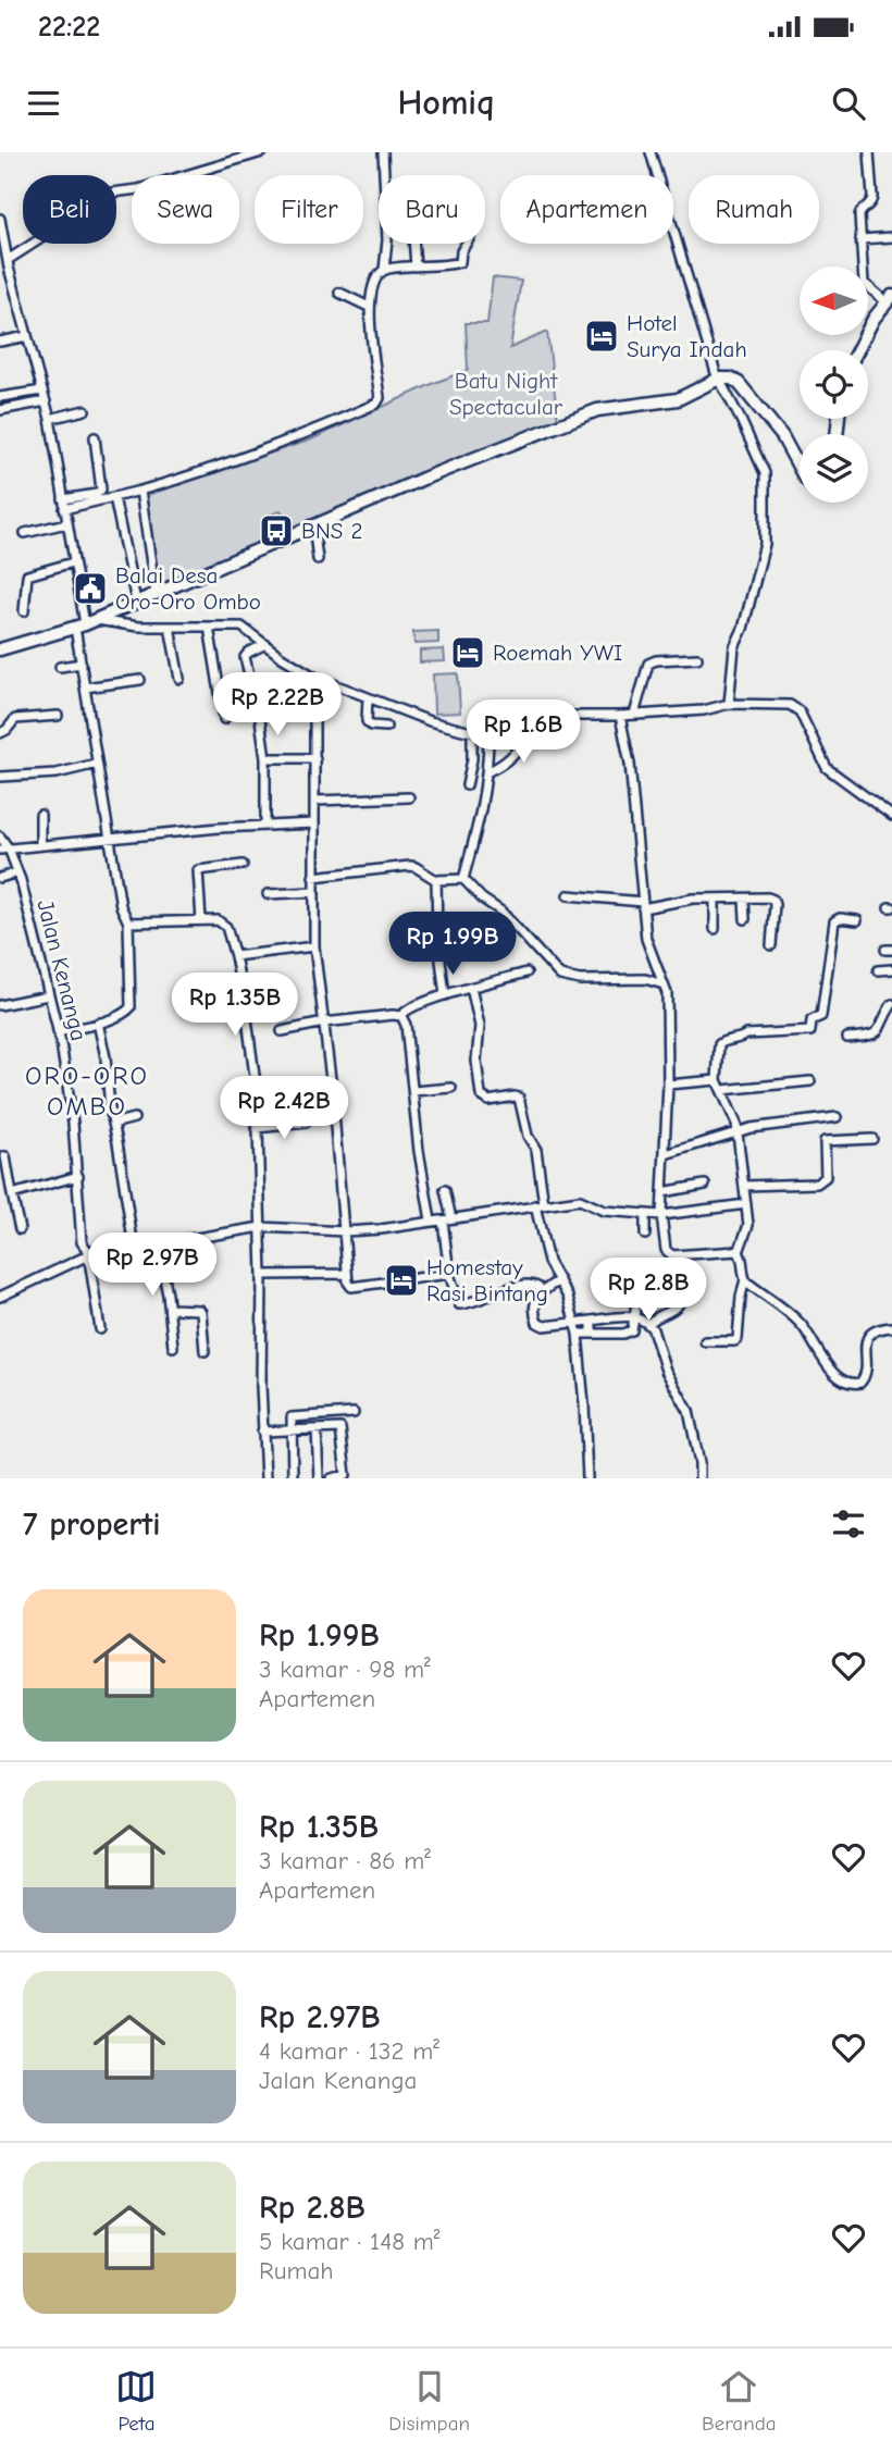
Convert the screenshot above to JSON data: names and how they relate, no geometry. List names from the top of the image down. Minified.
{"streets":{"street":["Jalan Kenanga"]},"districts":["ORO-ORO OMBO"],"parks":["Batu Night Spectacular"],"places":{"hotel":["Hotel Surya Indah","Roemah YWI","Homestay Rasi Bintang"],"bus stop":["BNS 2"],"public building":["Balai Desa Oro-Oro Ombo"]},"north":"left","page":{"status":"22:22","header":"Homiq","chip":["Beli","Sewa","Filter","Baru","Apartemen","Rumah"],"price":["Rp 2.22B","Rp 1.6B","Rp 1.99B","Rp 1.35B","Rp 2.42B","Rp 2.97B","Rp 2.8B"],"heading":"7 properti","list":[{"name":"Rp 1.99B","note":"3 kamar · 98 m² · Apartemen"},{"name":"Rp 1.35B","note":"3 kamar · 86 m² · Apartemen"},{"name":"Rp 2.97B","note":"4 kamar · 132 m² · Jalan Kenanga"},{"name":"Rp 2.8B","note":"5 kamar · 148 m² · Rumah"}],"tabs":["Peta","Disimpan","Beranda"]}}
